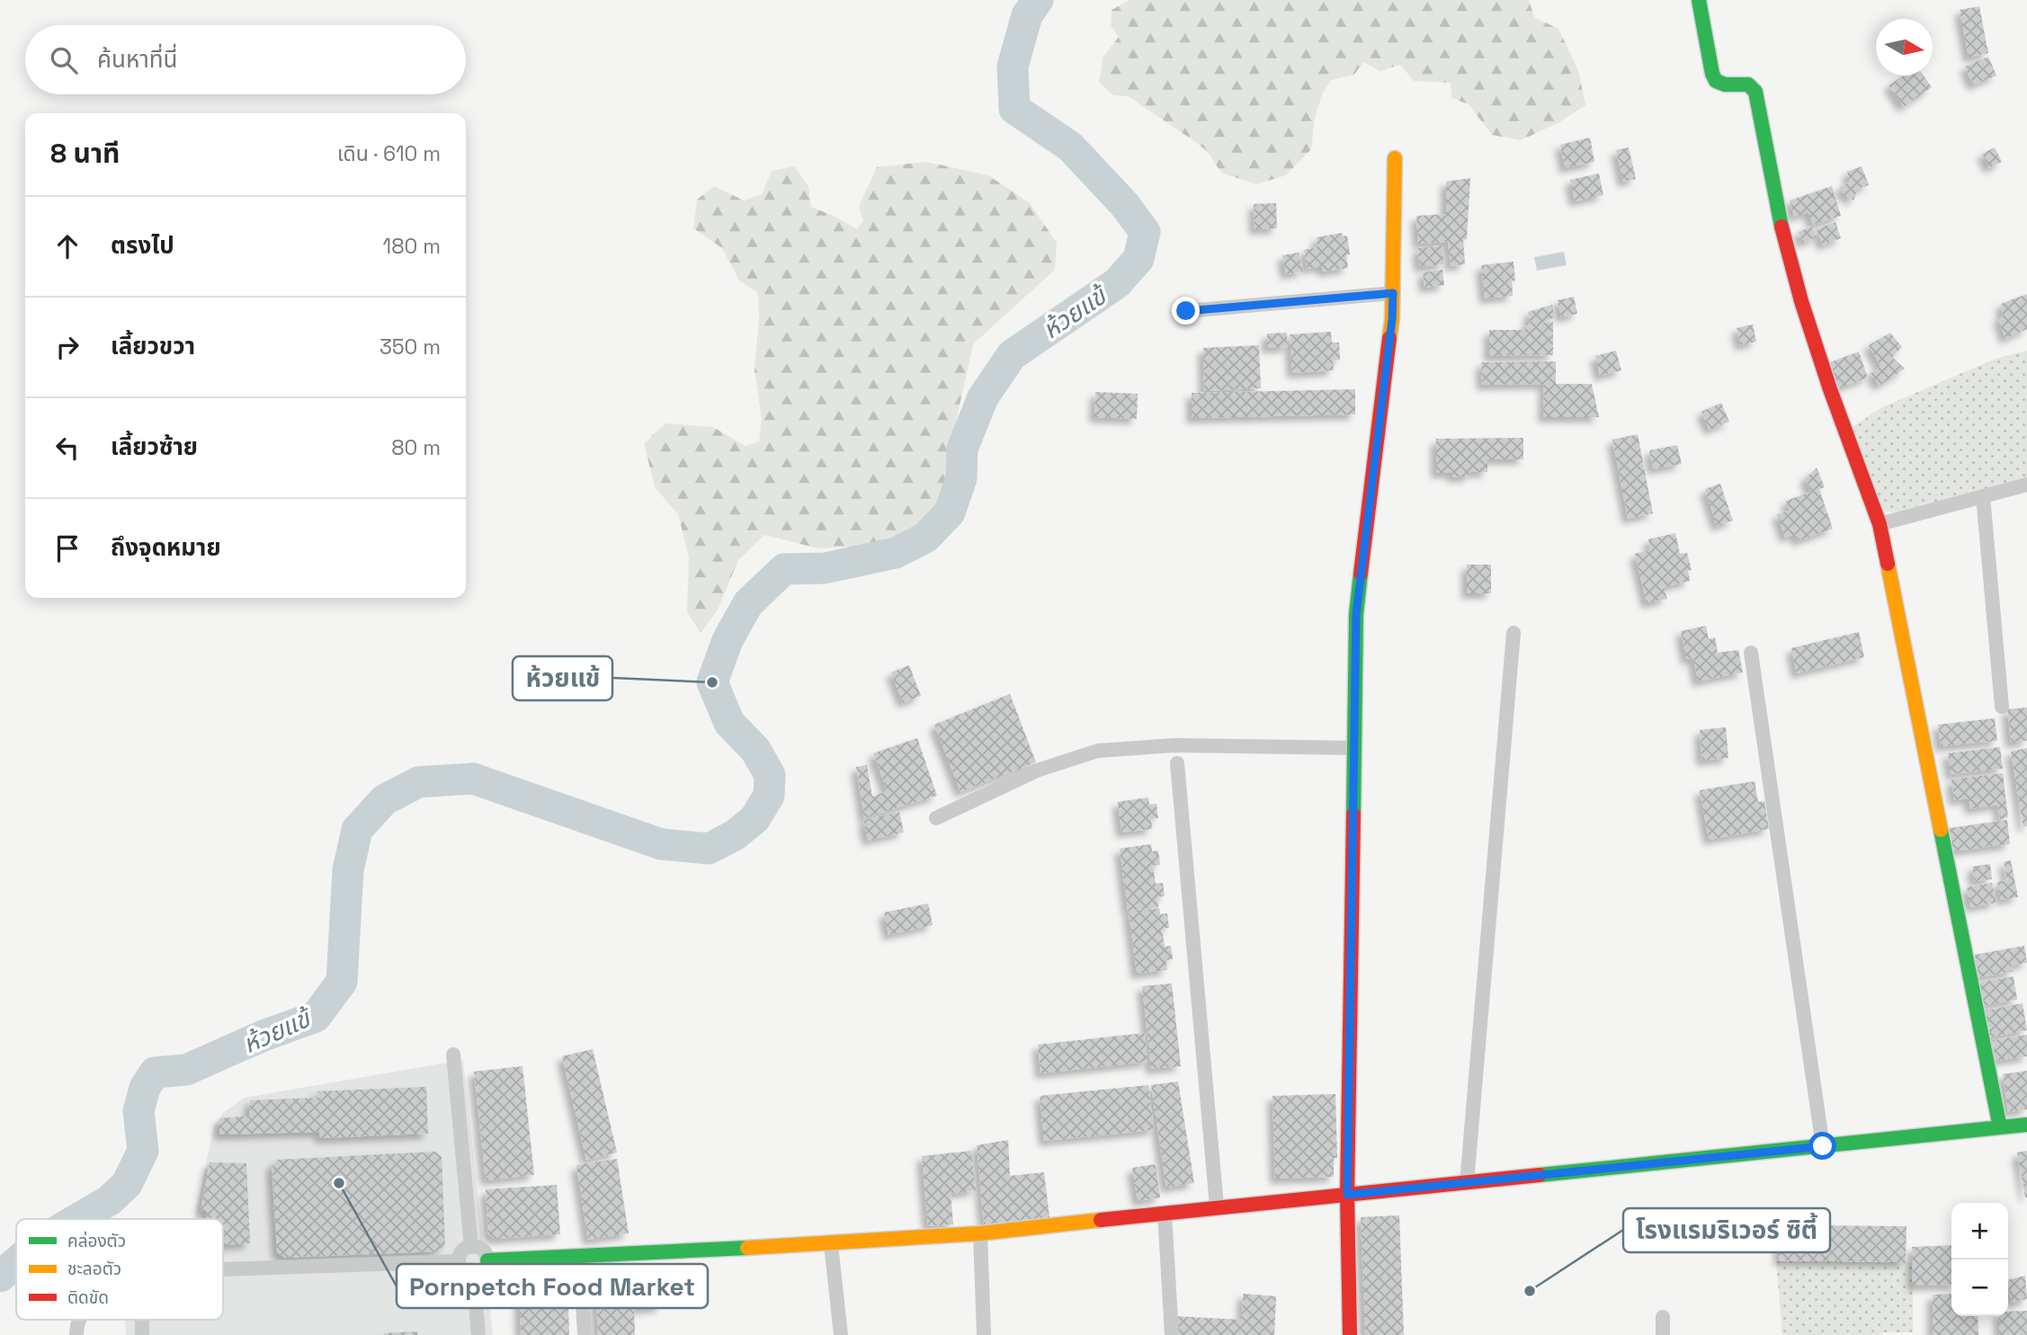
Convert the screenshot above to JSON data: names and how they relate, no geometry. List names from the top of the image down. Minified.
{"water":["ห้วยแข้"],"places":["ห้วยแข้","Pornpetch Food Market","โรงแรมริเวอร์ ซิตี้"],"legend":["คล่องตัว","ชะลอตัว","ติดขัด"],"north":"right","page":{"search":"ค้นหาที่นี่","heading":["8 นาที","เดิน · 610 m"],"list":[["ตรงไป","180 m"],["เลี้ยวขวา","350 m"],["เลี้ยวซ้าย","80 m"],"ถึงจุดหมาย"],"map_buttons":["+","−"]}}
